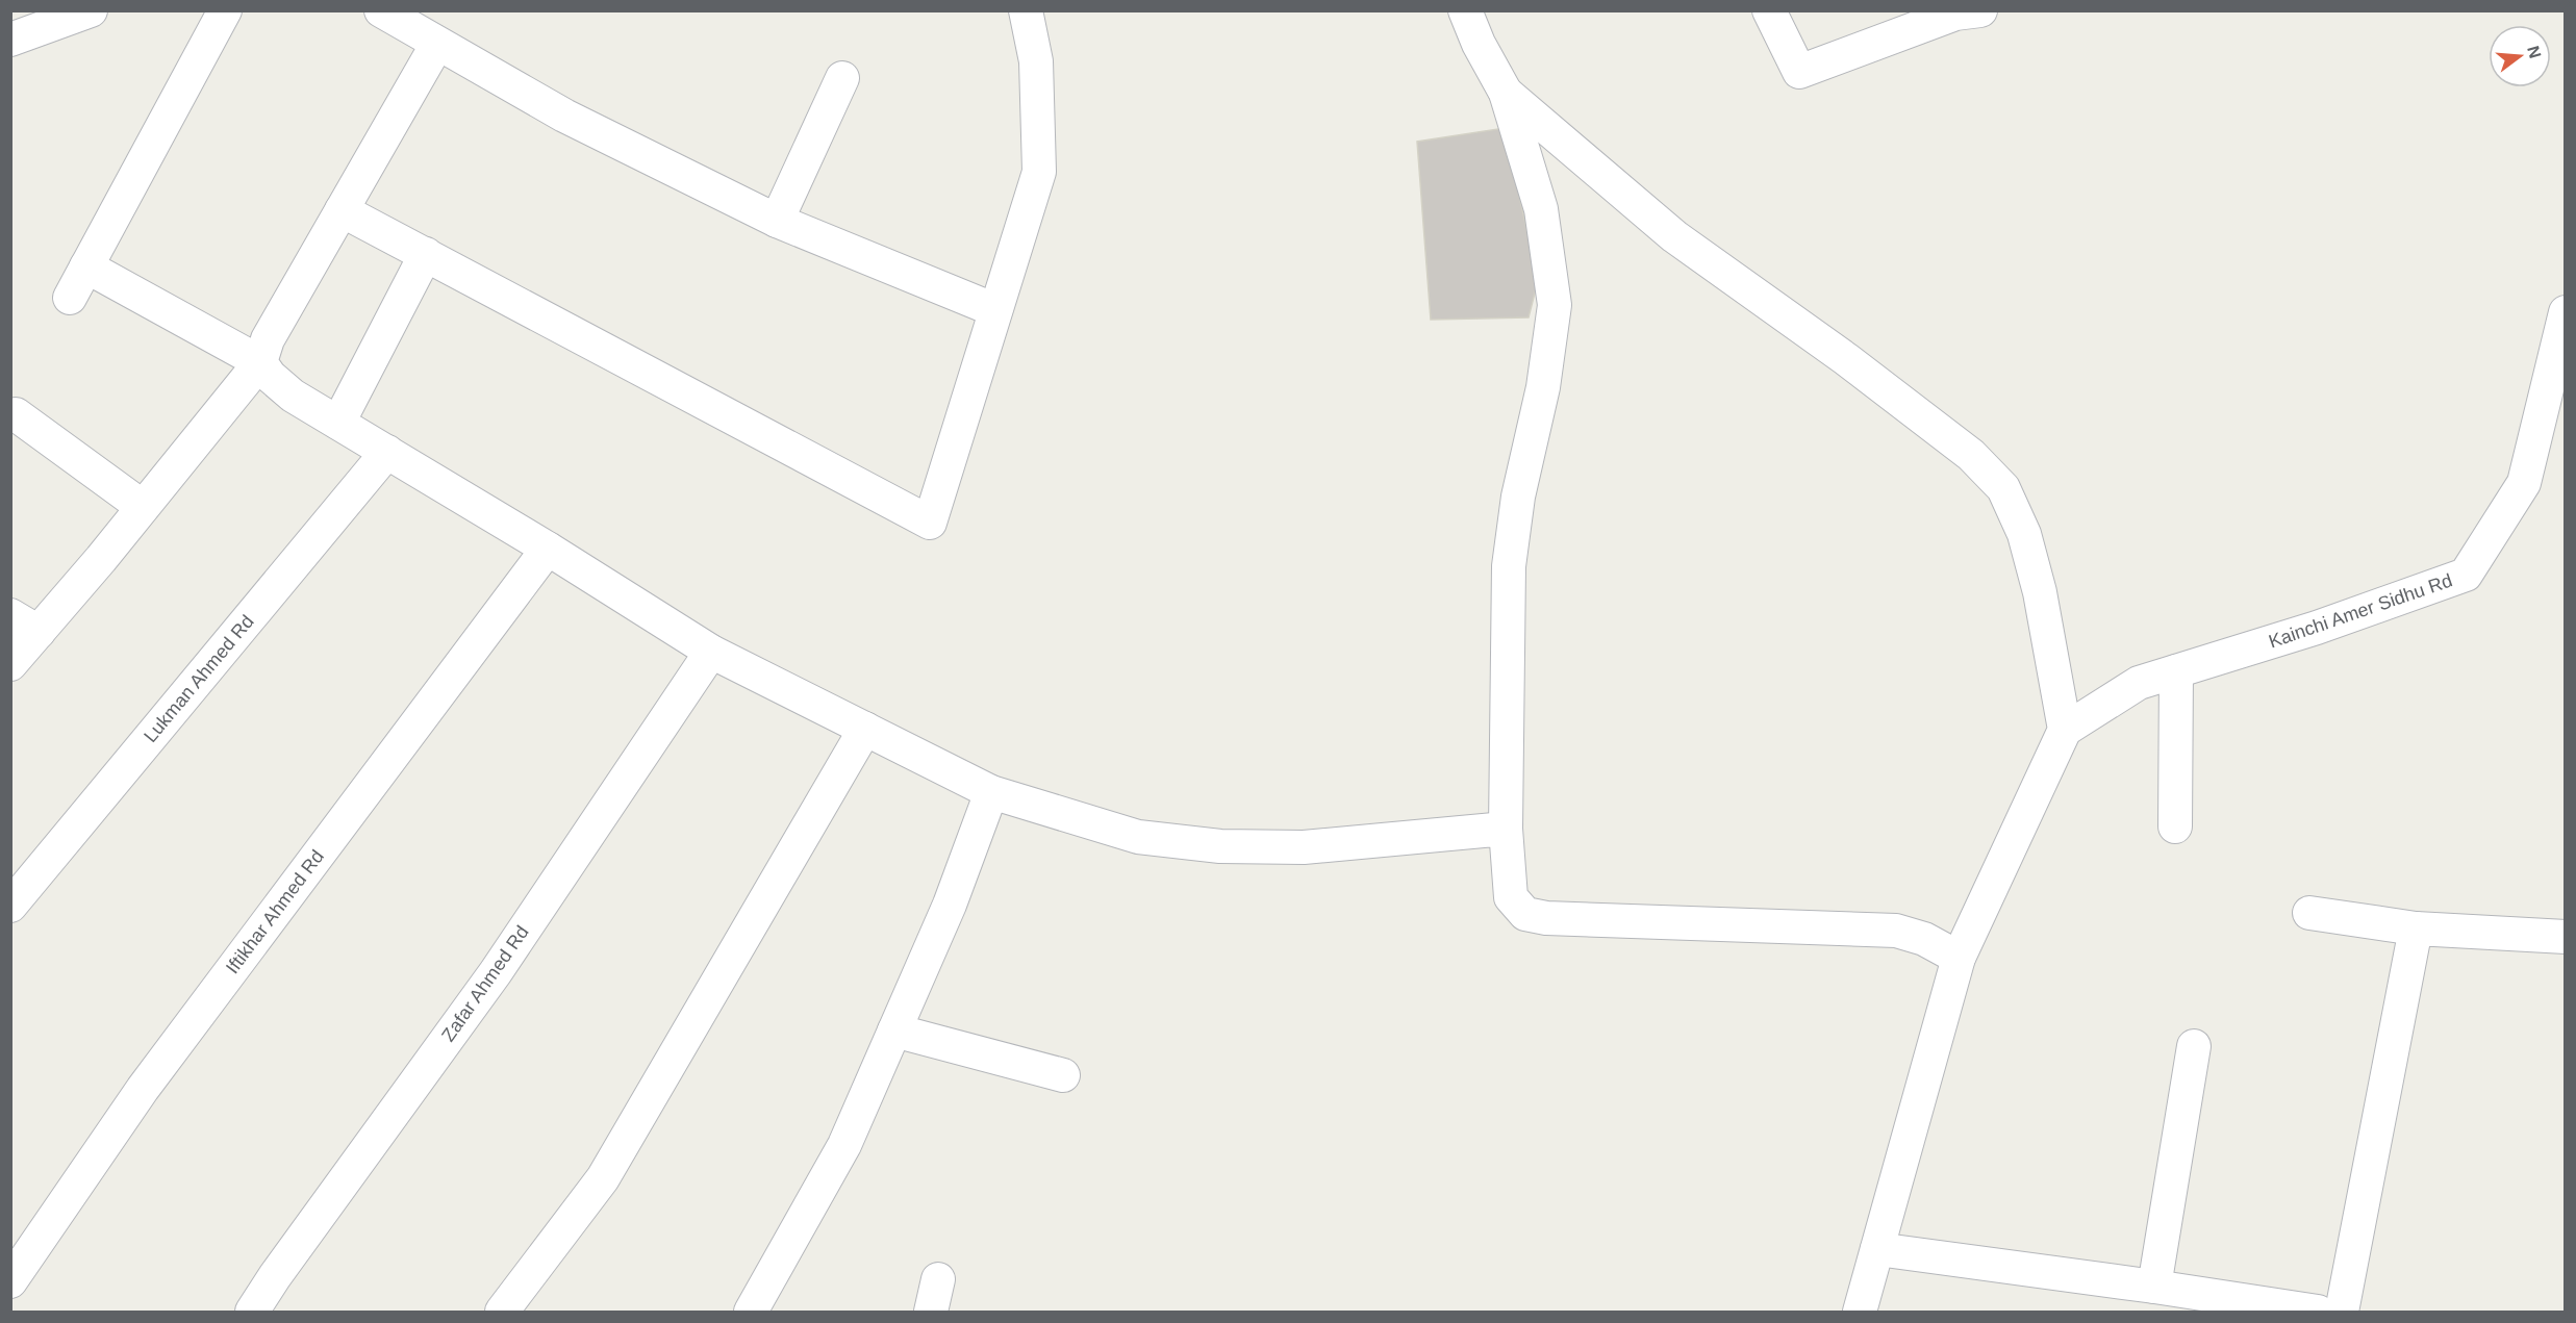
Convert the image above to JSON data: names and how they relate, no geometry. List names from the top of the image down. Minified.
{"streets":{"street":["Kainchi Amer Sidhu Rd","Lukman Ahmed Rd","Iftikhar Ahmed Rd","Zafar Ahmed Rd"]},"north":"right"}
